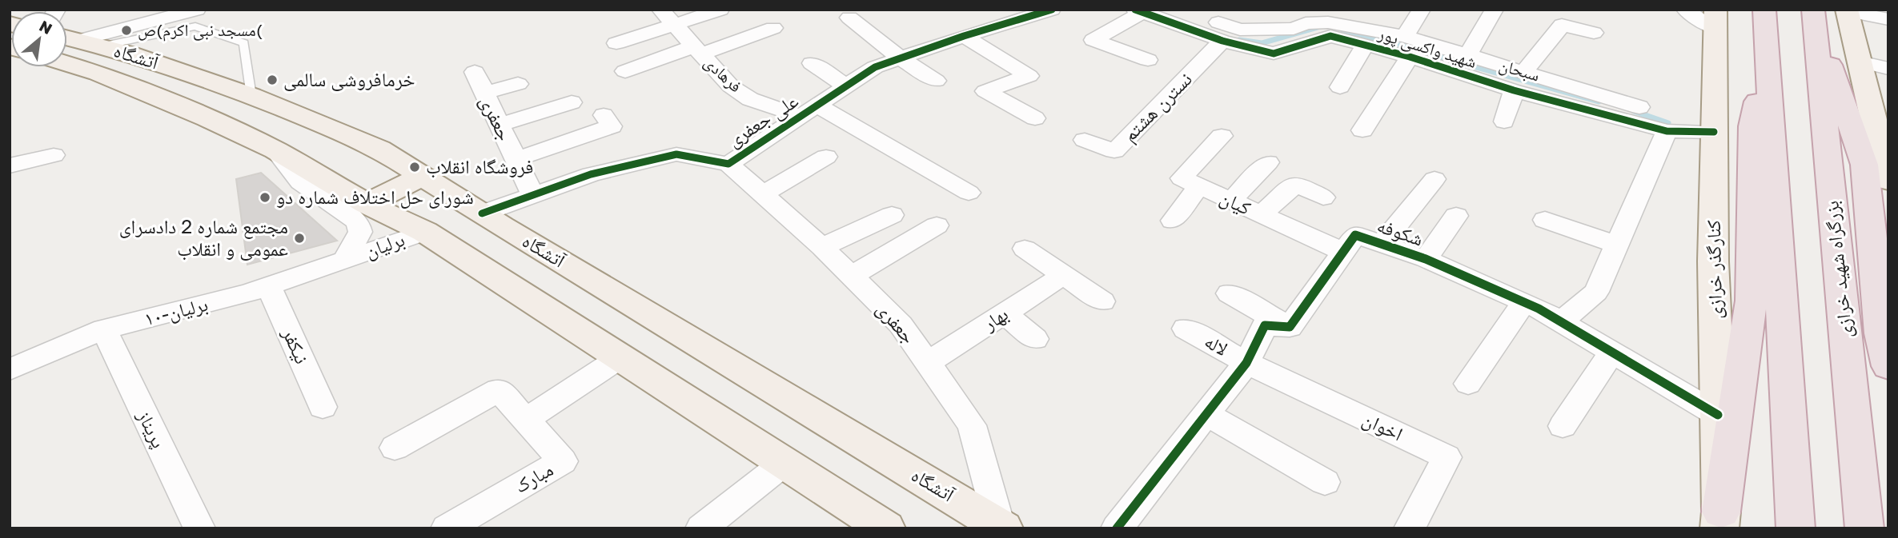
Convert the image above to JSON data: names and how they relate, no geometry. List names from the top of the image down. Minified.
{"streets":{"highway":["بزرگراه شهید خرازی"],"main road":["آتشگاه","کنارگذر خرازی"],"street":["شهید واکسی پور","سبحان","فرهادی","نسترن هشتم","جعفری","علی جعفری","کیان","شکوفه","برلیان","۱۰-برلیان","بهار","لاله","نیکفر","اخوان","پریناز","مبارک"]},"crossings":[["شهید واکسی پور","سبحان"],["شهید واکسی پور","نسترن هشتم"],["شهید واکسی پور","کنارگذر خرازی"],["آتشگاه","جعفری"],["آتشگاه","علی جعفری"],["آتشگاه","برلیان"],["سبحان","کنارگذر خرازی"],["فرهادی","علی جعفری"],["جعفری","علی جعفری"],["جعفری","بهار"],["کیان","شکوفه"],["شکوفه","کنارگذر خرازی"],["برلیان","۱۰-برلیان"],["۱۰-برلیان","نیکفر"],["۱۰-برلیان","پریناز"],["لاله","اخوان"]],"places":["مسجد نبی اکرم)ص(","خرمافروشی سالمی","فروشگاه انقلاب","شورای حل اختلاف شماره دو","مجتمع شماره 2 دادسرای عمومی و انقلاب"],"north":"top right"}
